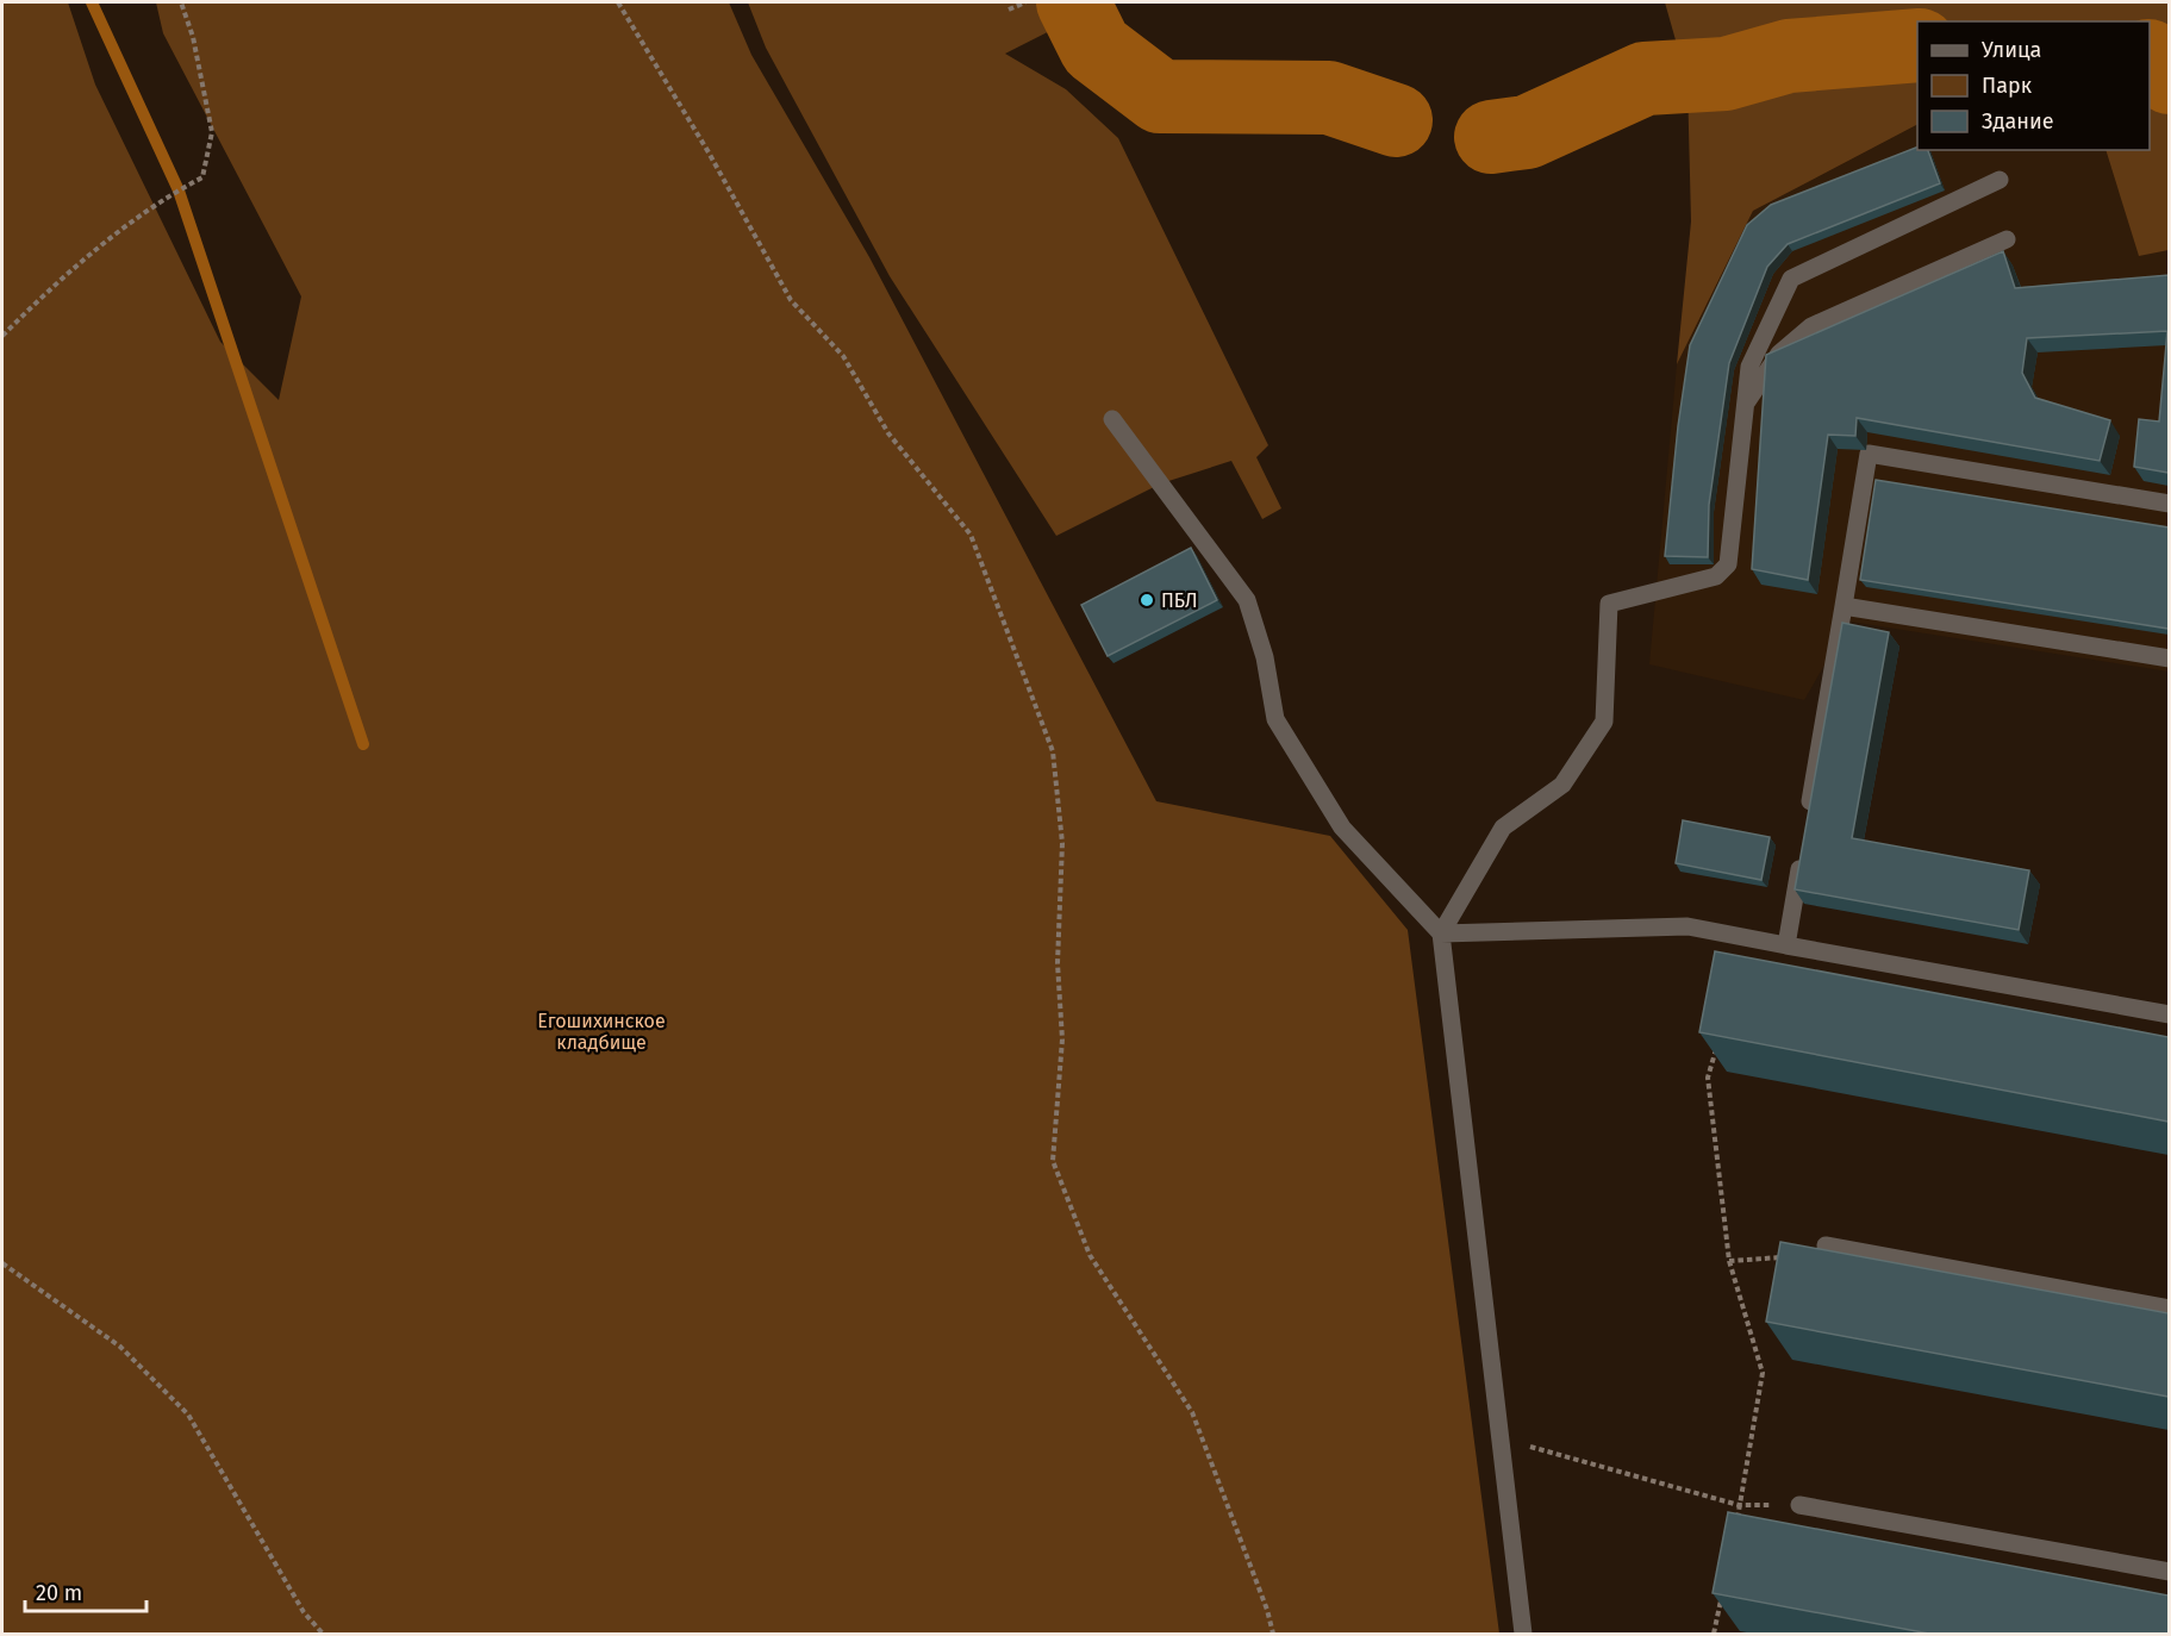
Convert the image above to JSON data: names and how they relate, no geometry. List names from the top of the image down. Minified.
{"parks":["Егошихинское кладбище"],"places":["ПБЛ"],"legend":["Улица","Парк","Здание"],"scale_bar":"20 m"}
